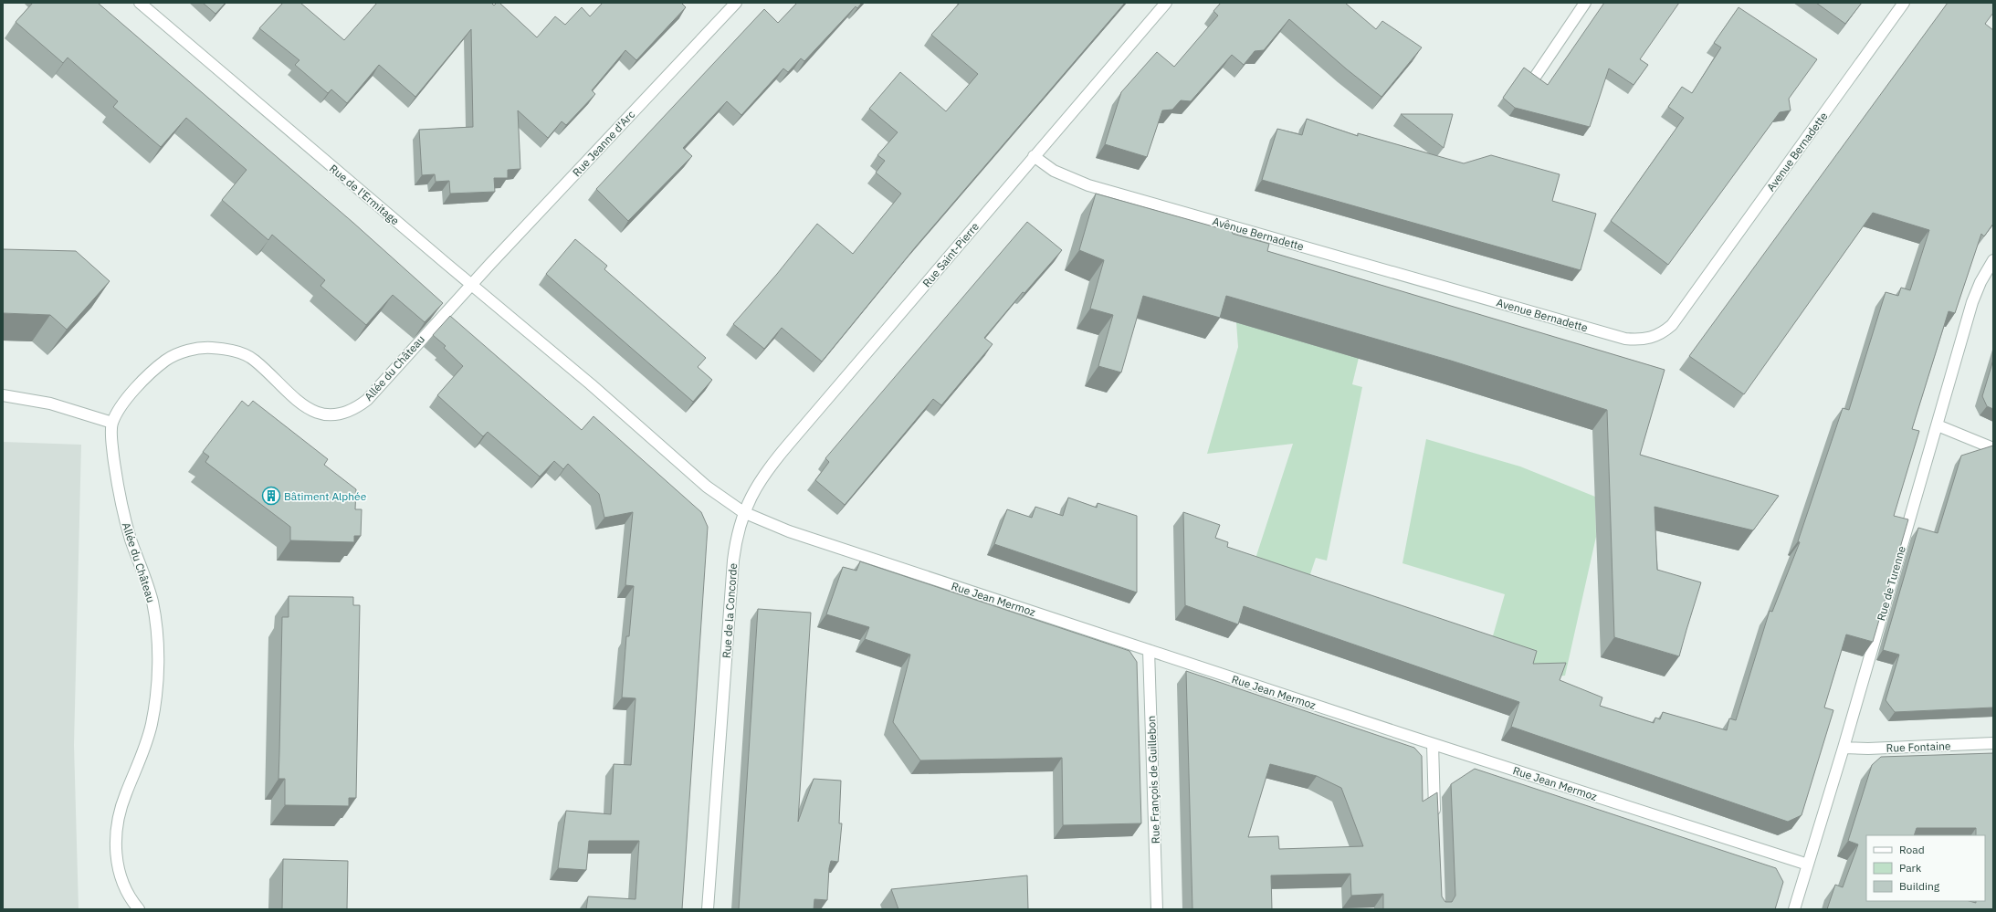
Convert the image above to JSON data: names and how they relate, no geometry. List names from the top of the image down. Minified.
{"streets":{"street":["Rue Jeanne d'Arc","Avenue Bernadette","Rue de l'Ermitage","Rue Saint-Pierre","Allée du Château","Rue de Turenne","Rue Jean Mermoz","Rue de la Concorde","Rue Fontaine","Rue François de Guillebon"]},"crossings":[["Rue Jeanne d'Arc","Rue de l'Ermitage"],["Rue Jeanne d'Arc","Allée du Château"],["Avenue Bernadette","Rue Saint-Pierre"],["Rue de l'Ermitage","Rue Saint-Pierre"],["Rue de l'Ermitage","Allée du Château"],["Rue de l'Ermitage","Rue Jean Mermoz"],["Rue de l'Ermitage","Rue de la Concorde"],["Rue Saint-Pierre","Rue Jean Mermoz"],["Rue Saint-Pierre","Rue de la Concorde"],["Rue de Turenne","Rue Jean Mermoz"],["Rue de Turenne","Rue Fontaine"],["Rue Jean Mermoz","Rue de la Concorde"],["Rue Jean Mermoz","Rue François de Guillebon"]],"places":{"building":["Bâtiment Alphée"]},"legend":["Road","Park","Building"]}
